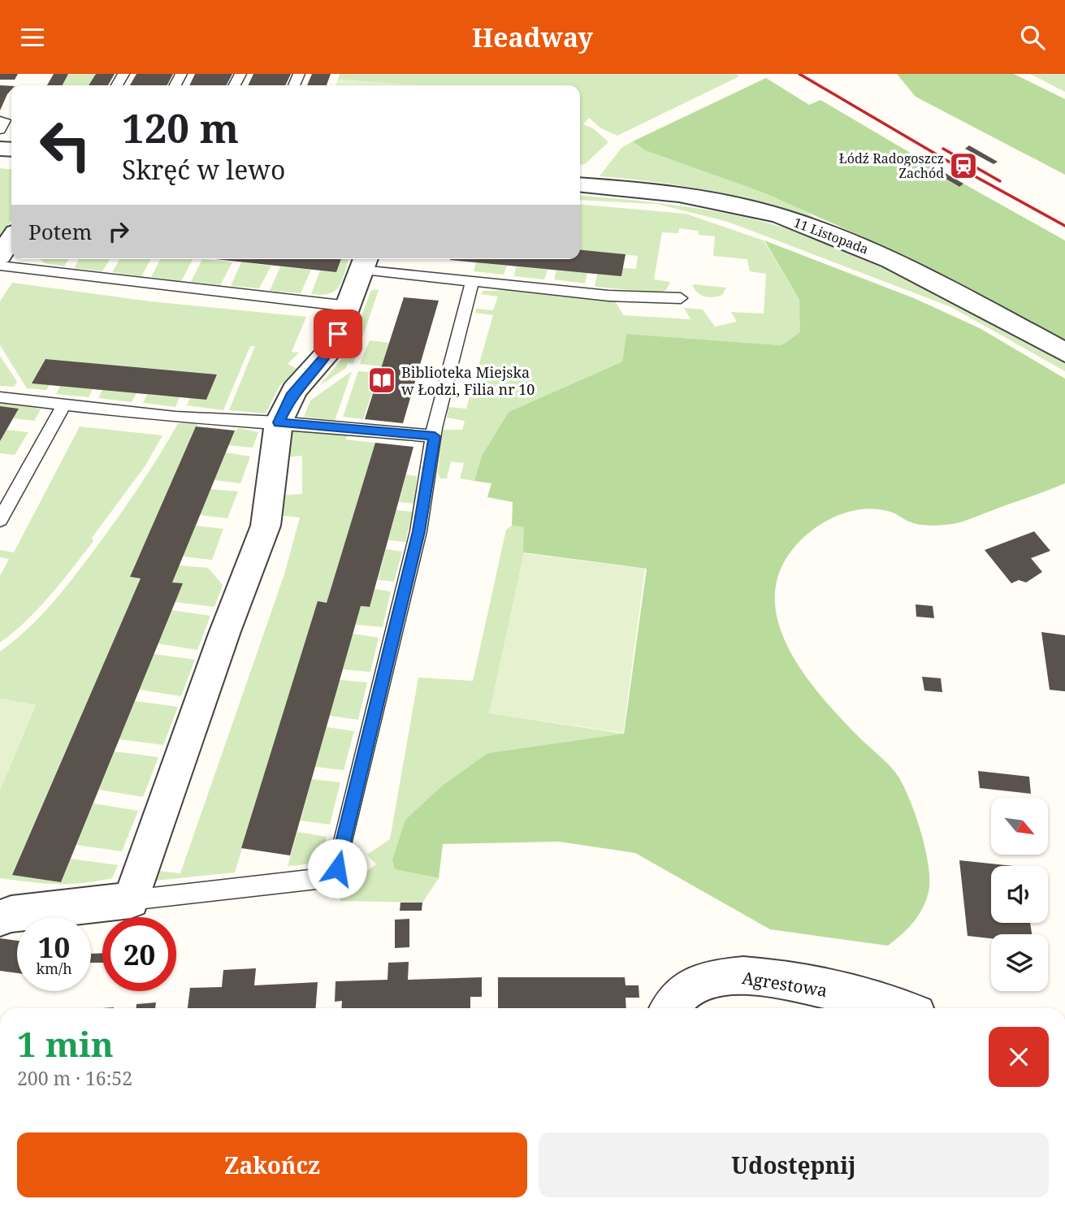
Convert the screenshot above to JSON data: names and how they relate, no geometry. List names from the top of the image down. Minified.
{"streets":{"street":["11 Listopada","Agrestowa"]},"places":{"station":["Łódź Radogoszcz Zachód"],"library":["Biblioteka Miejska w Łodzi, Filia nr 10"]},"north":"bottom right","page":{"header":"Headway","turn":["120 m","Skręć w lewo"],"then":"Potem","speed":"10 km/h","limit":"20","heading":["1 min","200 m · 16:52"],"buttons":["Zakończ","Udostępnij"]}}
